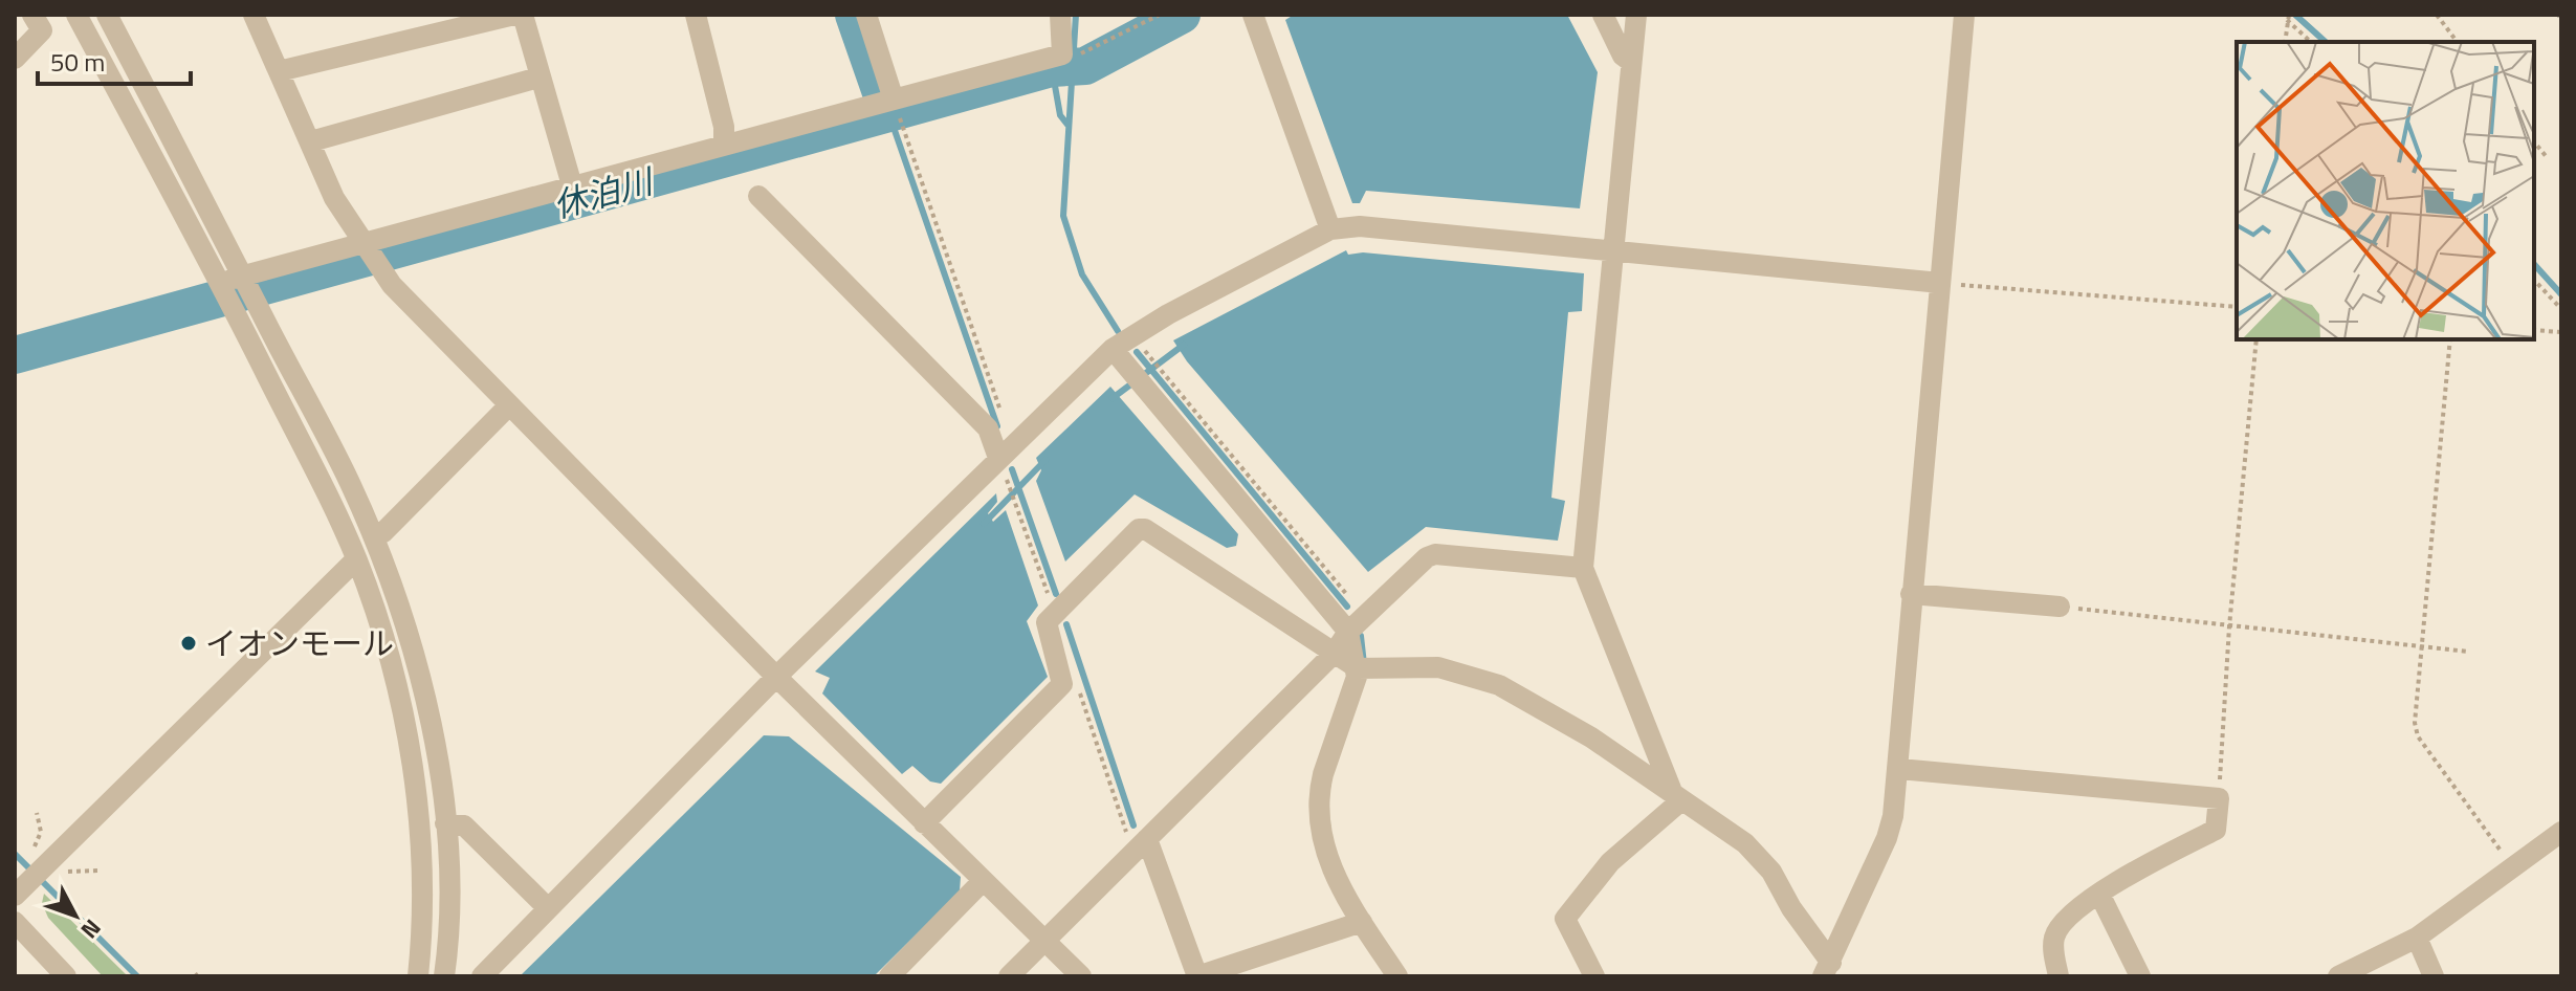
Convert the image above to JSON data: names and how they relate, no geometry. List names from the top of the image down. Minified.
{"water":["休泊川"],"places":["イオンモール"],"scale_bar":"50 m","north":"bottom right"}
